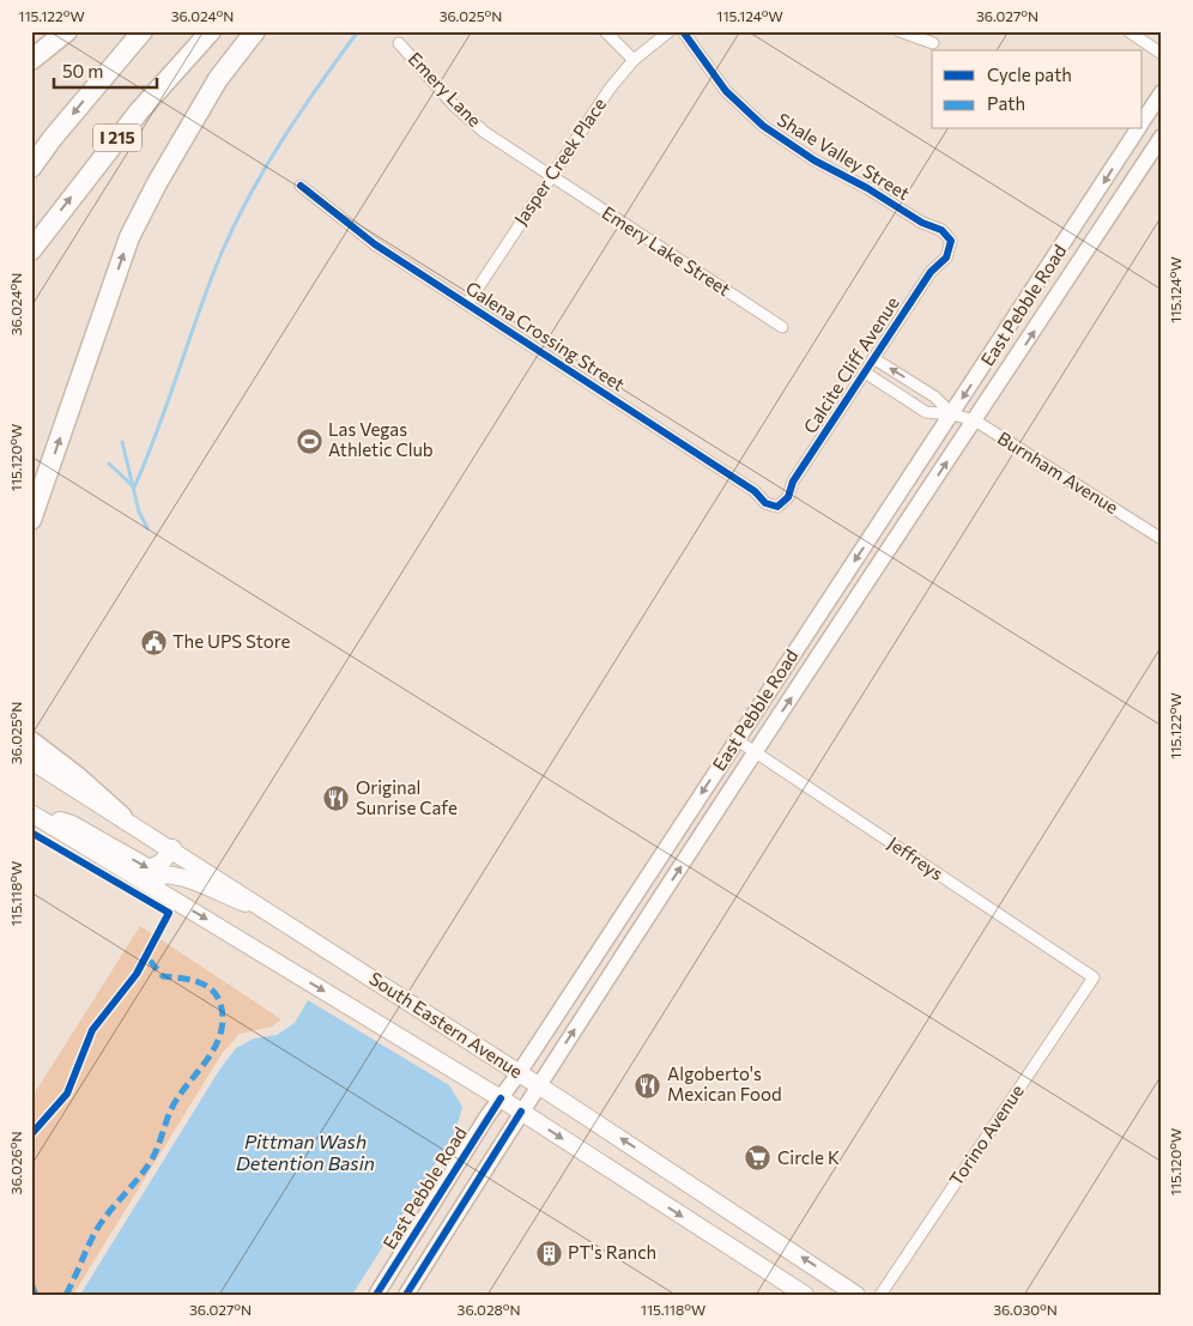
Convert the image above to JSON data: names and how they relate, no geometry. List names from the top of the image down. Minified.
{"streets":{"highway":["I 215"],"main road":["East Pebble Road","South Eastern Avenue"],"street":["Emery Lane","Shale Valley Street","Jasper Creek Place","Emery Lake Street","Galena Crossing Street","Calcite Cliff Avenue","Burnham Avenue","Jeffreys","Torino Avenue"]},"crossings":[["Emery Lane","Jasper Creek Place"],["Emery Lane","Emery Lake Street"],["Shale Valley Street","Calcite Cliff Avenue"],["Jasper Creek Place","Emery Lake Street"],["Jasper Creek Place","Galena Crossing Street"],["East Pebble Road","Burnham Avenue"],["East Pebble Road","Jeffreys"],["East Pebble Road","South Eastern Avenue"],["Galena Crossing Street","Calcite Cliff Avenue"],["Calcite Cliff Avenue","Burnham Avenue"],["Jeffreys","Torino Avenue"]],"water":["Pittman Wash Detention Basin"],"places":{"sports":["Las Vegas Athletic Club"],"public building":["The UPS Store"],"restaurant":["Original Sunrise Cafe","Algoberto's Mexican Food"],"supermarket":["Circle K"],"building":["PT's Ranch"]},"legend":["Cycle path","Path"],"scale_bar":"50 m","coordinates":["115.122°W","36.024°N","36.025°N","115.124°W","36.027°N","115.120°W","115.118°W","36.026°N","36.028°N","36.030°N"]}
